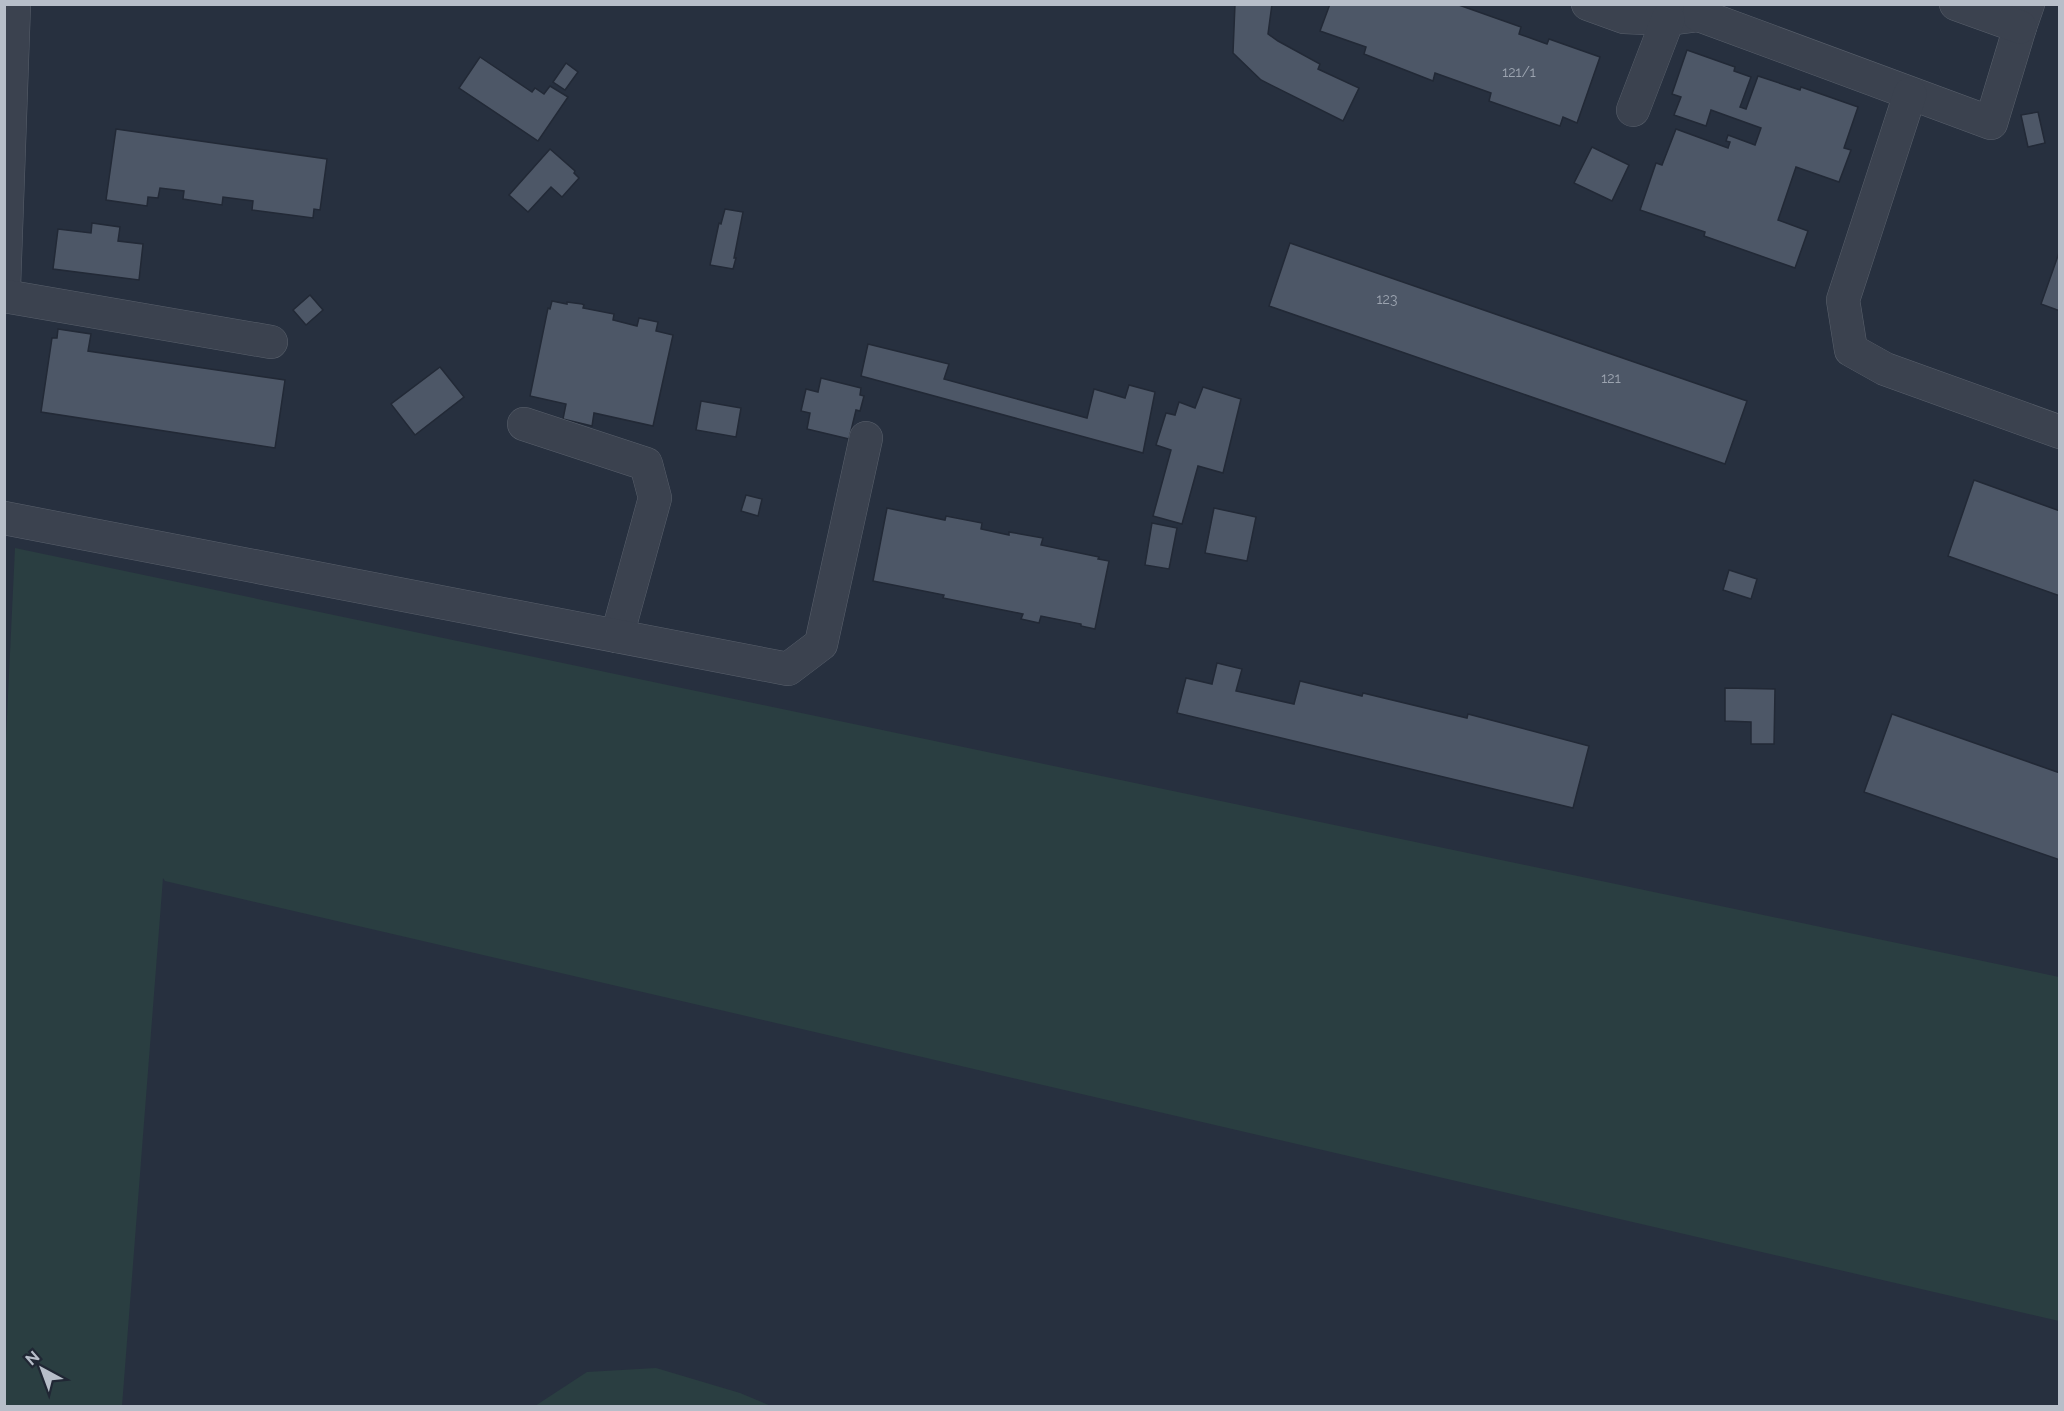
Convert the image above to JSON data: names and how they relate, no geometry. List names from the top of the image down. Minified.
{"house_numbers":["121/1","123","121"],"north":"top left"}
